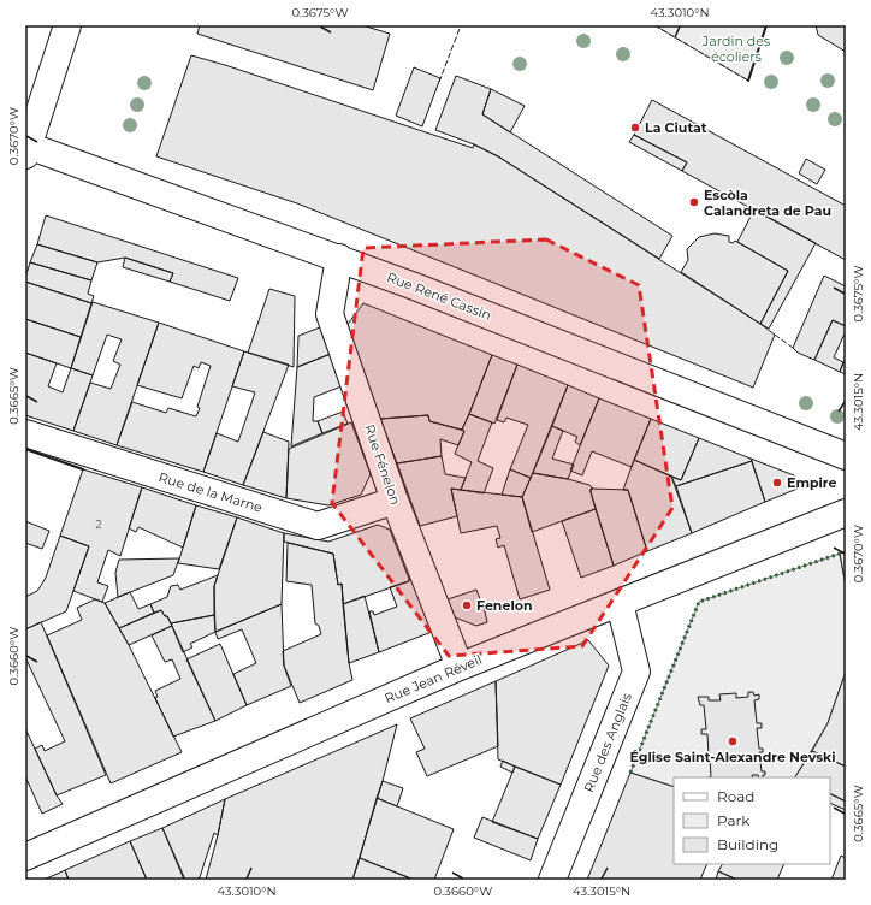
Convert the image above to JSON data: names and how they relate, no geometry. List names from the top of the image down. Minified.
{"streets":{"street":["Rue René Cassin","Rue Fénelon","Rue de la Marne","Rue Jean Réveil","Rue des Anglais"]},"crossings":[["Rue René Cassin","Rue Fénelon"],["Rue Fénelon","Rue de la Marne"],["Rue Fénelon","Rue Jean Réveil"],["Rue Jean Réveil","Rue des Anglais"]],"parks":["Jardin des écoliers"],"places":["La Ciutat","Escòla Calandreta de Pau","Empire","Fenelon","Église Saint-Alexandre Nevski"],"house_numbers":["2"],"legend":["Road","Park","Building"],"coordinates":["0.3675°W","43.3010°N","0.3670°W","0.3665°W","43.3015°N","0.3660°W"]}
